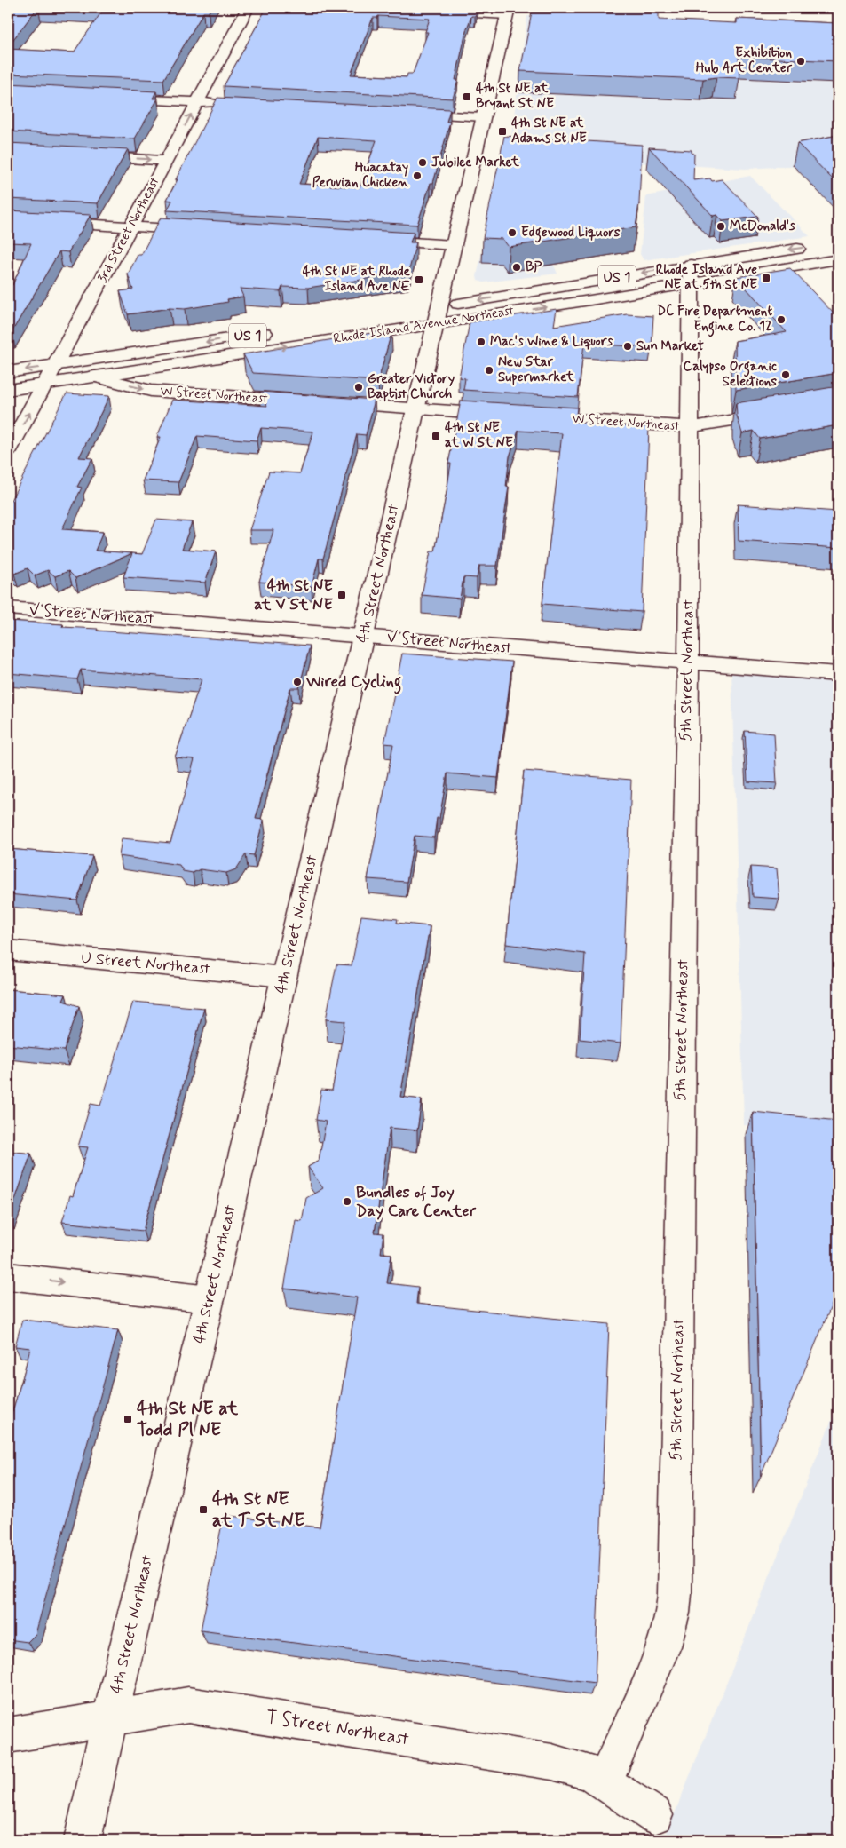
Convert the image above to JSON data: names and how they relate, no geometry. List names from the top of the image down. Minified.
{"streets":{"street":["3rd Street Northeast","US 1","Rhode Island Avenue Northeast","W Street Northeast","4th Street Northeast","V Street Northeast","5th Street Northeast","U Street Northeast","T Street Northeast"]},"crossings":[["3rd Street Northeast","US 1"],["3rd Street Northeast","Rhode Island Avenue Northeast"],["Rhode Island Avenue Northeast","W Street Northeast"],["Rhode Island Avenue Northeast","4th Street Northeast"],["Rhode Island Avenue Northeast","5th Street Northeast"],["W Street Northeast","4th Street Northeast"],["W Street Northeast","5th Street Northeast"],["4th Street Northeast","V Street Northeast"],["4th Street Northeast","U Street Northeast"],["4th Street Northeast","T Street Northeast"],["V Street Northeast","5th Street Northeast"],["5th Street Northeast","T Street Northeast"]],"places":{"other":["Exhibition Hub Art Center","Jubilee Market","Huacatay Peruvian Chicken","McDonald's","Edgewood Liquors","BP","DC Fire Department Engine Co. 12","Mac's Wine & Liquors","Sun Market","New Star Supermarket","Calypso Organic Selections","Greater Victory Baptist Church","Wired Cycling","Bundles of Joy Day Care Center"],"transit":["4th St NE at Bryant St NE","4th St NE at Adams St NE","Rhode Island Ave NE at 5th St NE","4th St NE at Rhode Island Ave NE","4th St NE at W St NE","4th St NE at V St NE","4th St NE at Todd Pl NE","4th St NE at T St NE"]}}
